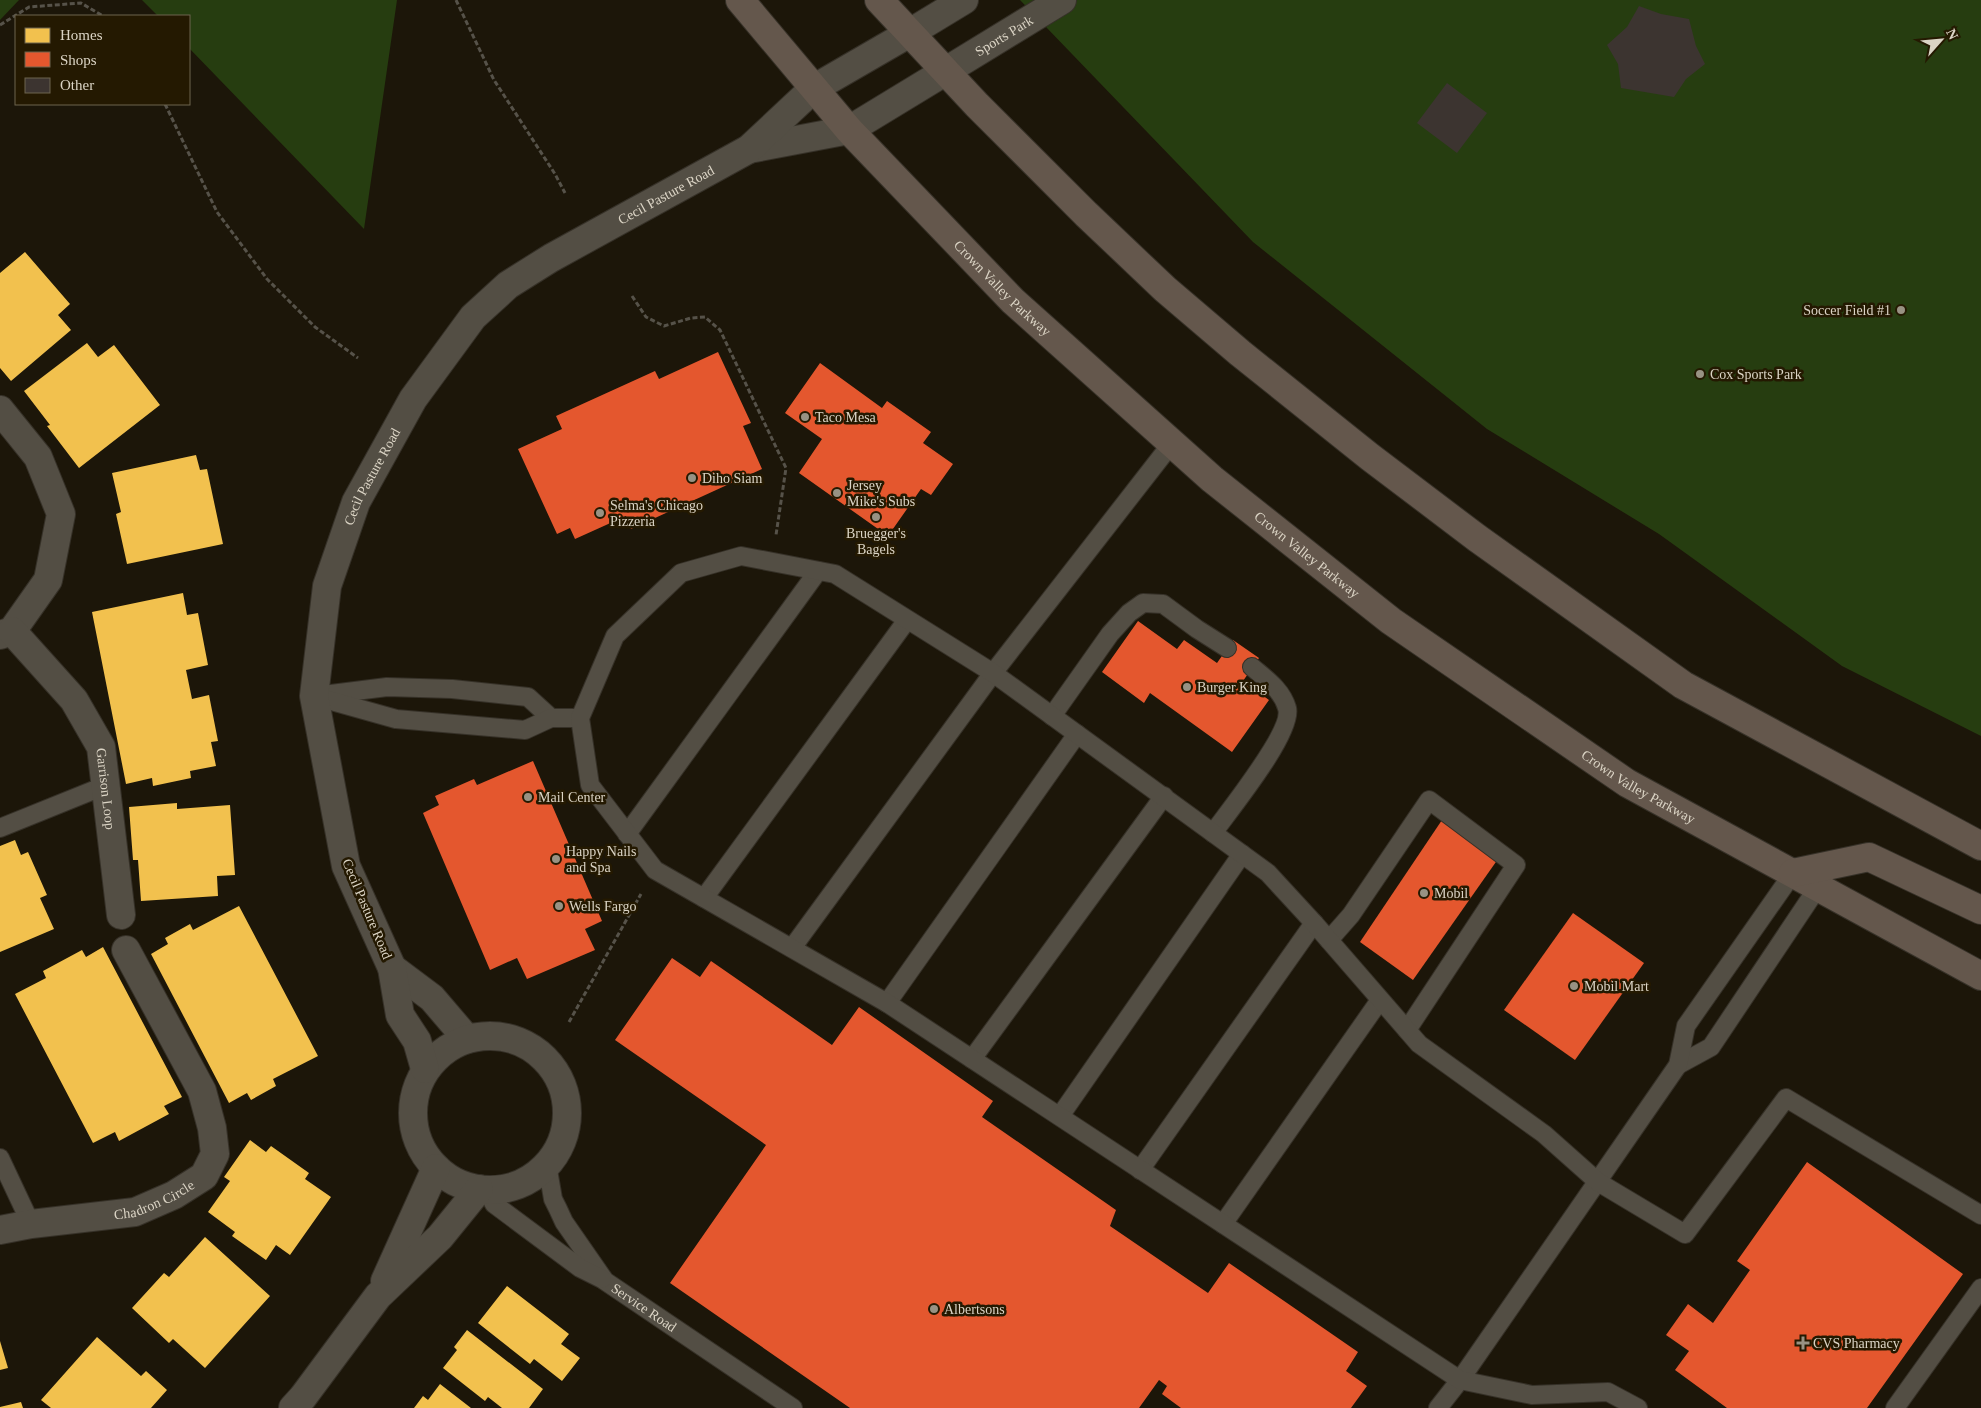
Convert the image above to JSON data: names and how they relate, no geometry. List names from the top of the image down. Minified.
{"streets":{"main road":["Crown Valley Parkway"],"street":["Sports Park","Cecil Pasture Road","Garrison Loop","Chadron Circle"],"lane":["Service Road"]},"crossings":[["Sports Park","Cecil Pasture Road"],["Cecil Pasture Road","Crown Valley Parkway"],["Cecil Pasture Road","Service Road"]],"places":{"other":["Soccer Field #1","Cox Sports Park","Taco Mesa","Diho Siam","Jersey Mike's Subs","Selma's Chicago Pizzeria","Bruegger's Bagels","Burger King","Mail Center","Happy Nails and Spa","Mobil","Wells Fargo","Mobil Mart","Albertsons"],"health":["CVS Pharmacy"]},"legend":["Homes","Shops","Other"],"north":"top right"}
